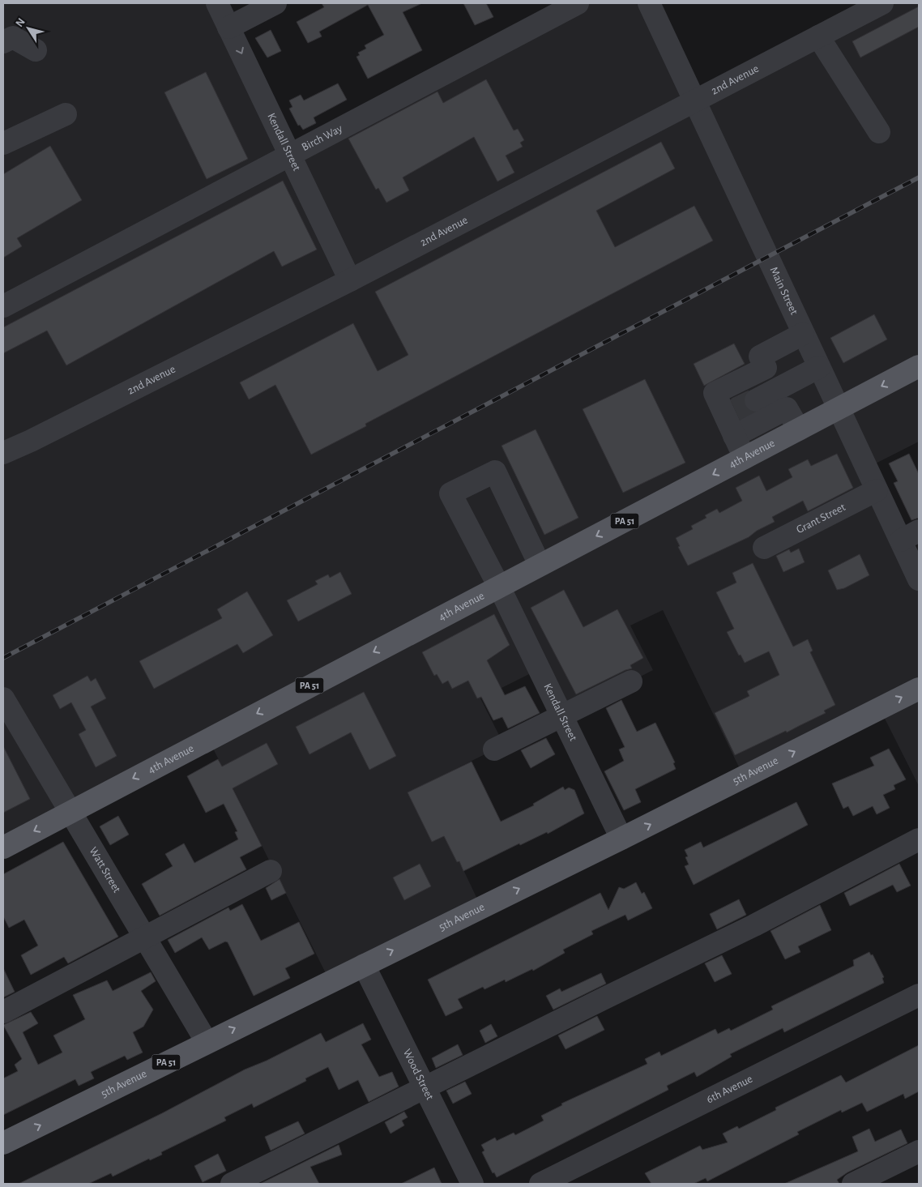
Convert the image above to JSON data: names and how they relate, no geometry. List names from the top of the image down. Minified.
{"streets":{"main road":["4th Avenue","PA 51","5th Avenue"],"street":["2nd Avenue","Birch Way","Kendall Street","Main Street","Grant Street","Watt Street","Wood Street","6th Avenue"]},"crossings":[["2nd Avenue","Kendall Street"],["2nd Avenue","Main Street"],["Birch Way","Kendall Street"],["Kendall Street","4th Avenue"],["Kendall Street","5th Avenue"],["Main Street","4th Avenue"],["Main Street","Grant Street"],["4th Avenue","Watt Street"],["5th Avenue","Watt Street"],["5th Avenue","Wood Street"]],"one_way":["4th Avenue","5th Avenue"],"north":"top left"}
